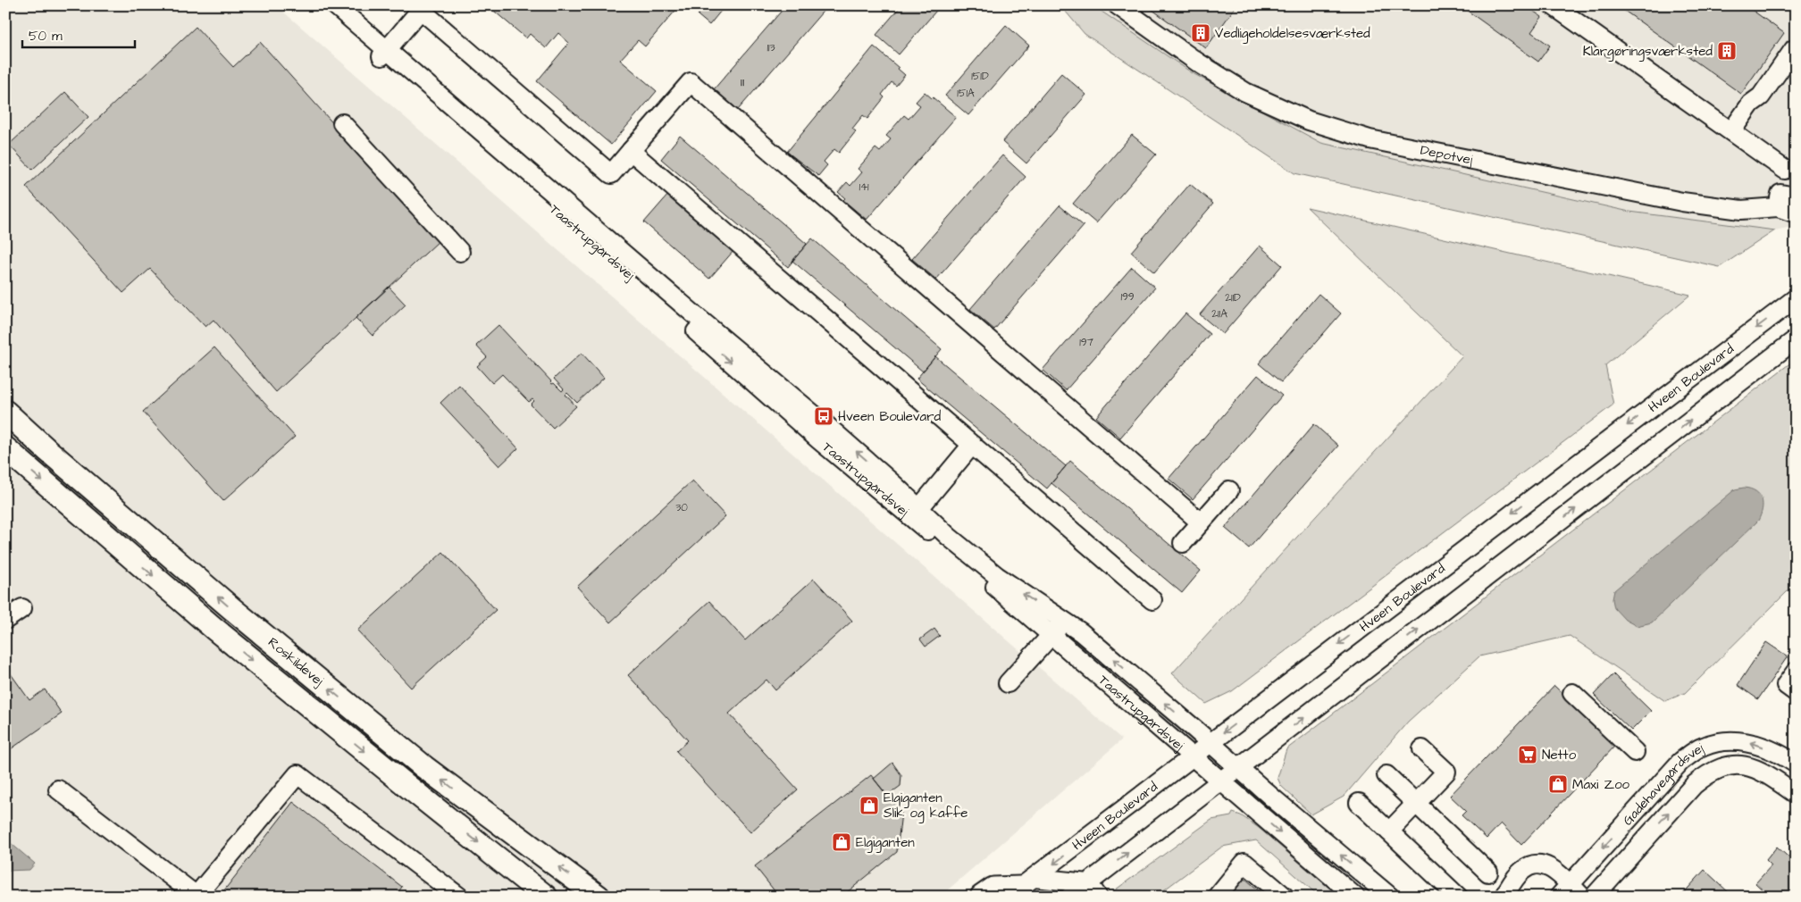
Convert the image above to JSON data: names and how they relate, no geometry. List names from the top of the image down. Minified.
{"streets":{"main road":["Roskildevej"],"street":["Depotvej","Taastrupgårdsvej","Hveen Boulevard","Gadehavegårdsvej"]},"crossings":[["Taastrupgårdsvej","Hveen Boulevard"]],"places":{"building":["Vedligeholdelsesværksted","Klargøringsværksted"],"bus stop":["Hveen Boulevard"],"supermarket":["Netto"],"shop":["Maxi Zoo","Elgiganten Slik og kaffe","Elgiganten"]},"house_numbers":["113","151D","111","151A","141","199","211D","211A","197","30"],"scale_bar":"50 m"}
